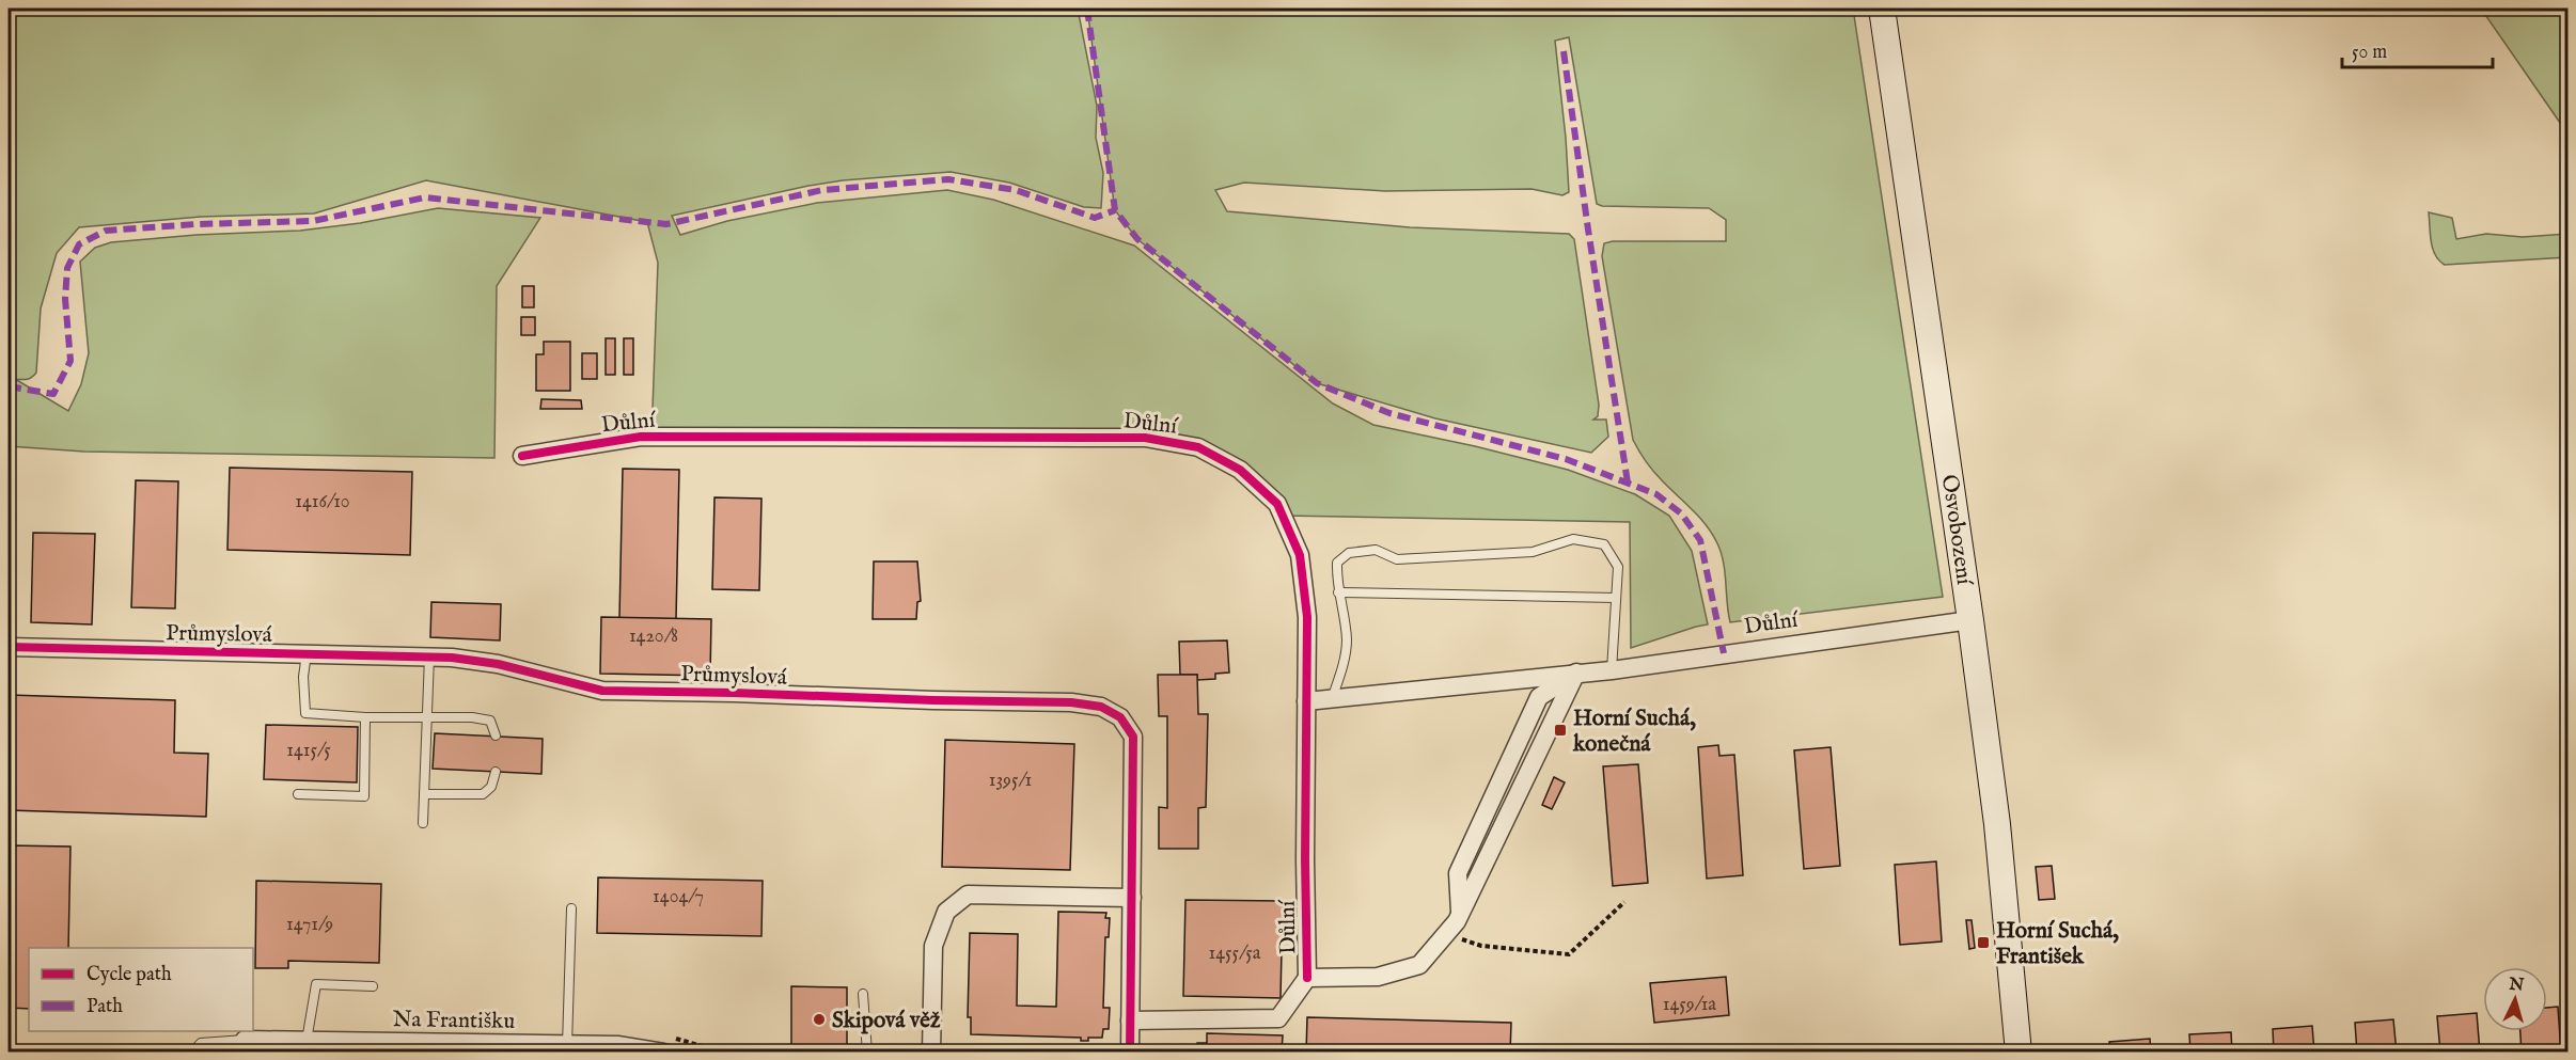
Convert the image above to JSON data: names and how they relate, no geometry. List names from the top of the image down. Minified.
{"streets":{"main road":["Osvobození"],"street":["Důlní","Průmyslová","Na Františku"]},"crossings":[["Důlní","Osvobození"]],"places":{"transit":["Horní Suchá, konečná","Horní Suchá, František"],"other":["Skipová věž"]},"house_numbers":["1416/10","1420/8","1415/5","1395/1","1404/7","1471/9","1455/5a","1459/1a"],"legend":["Cycle path","Path"],"scale_bar":"50 m","north":"top"}
